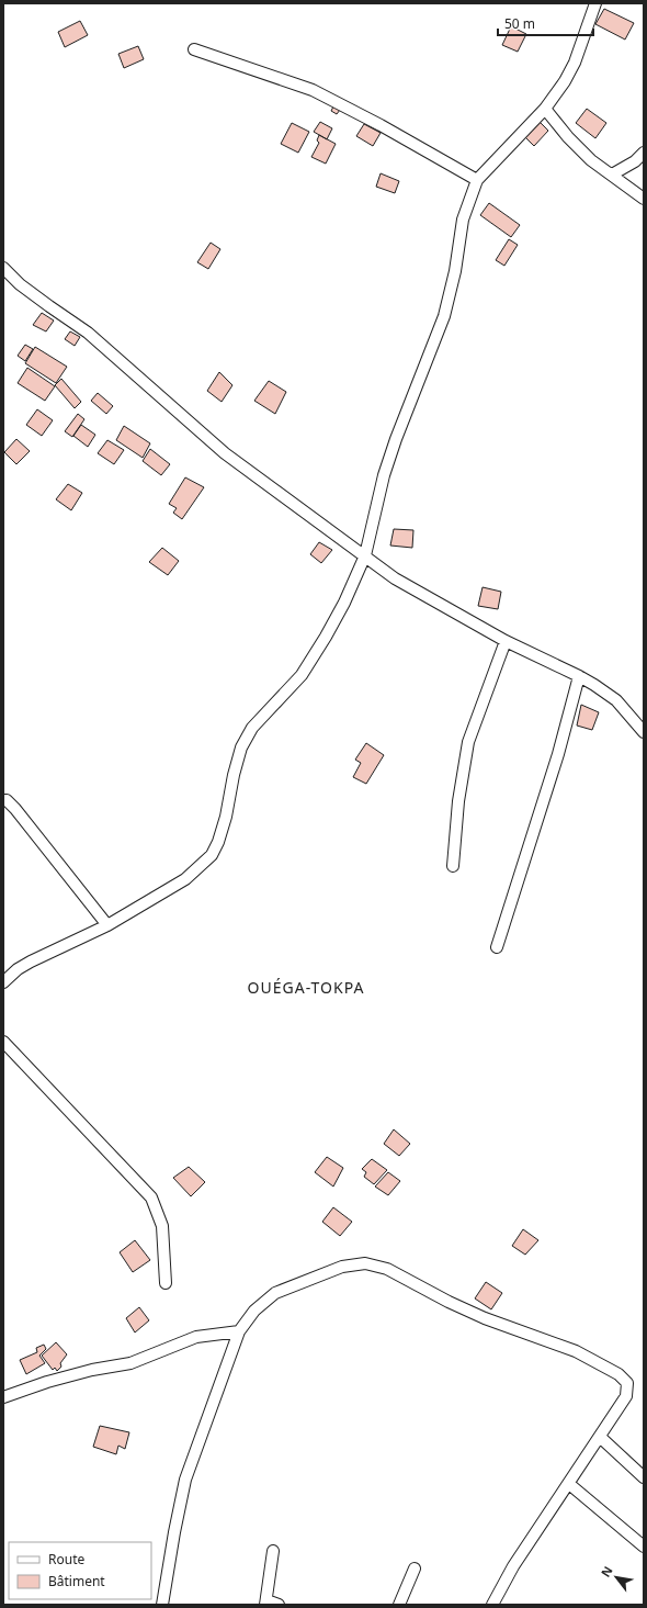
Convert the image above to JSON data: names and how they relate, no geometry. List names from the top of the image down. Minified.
{"districts":["OUÉGA-TOKPA"],"legend":["Route","Bâtiment"],"scale_bar":"50 m","north":"top left"}
